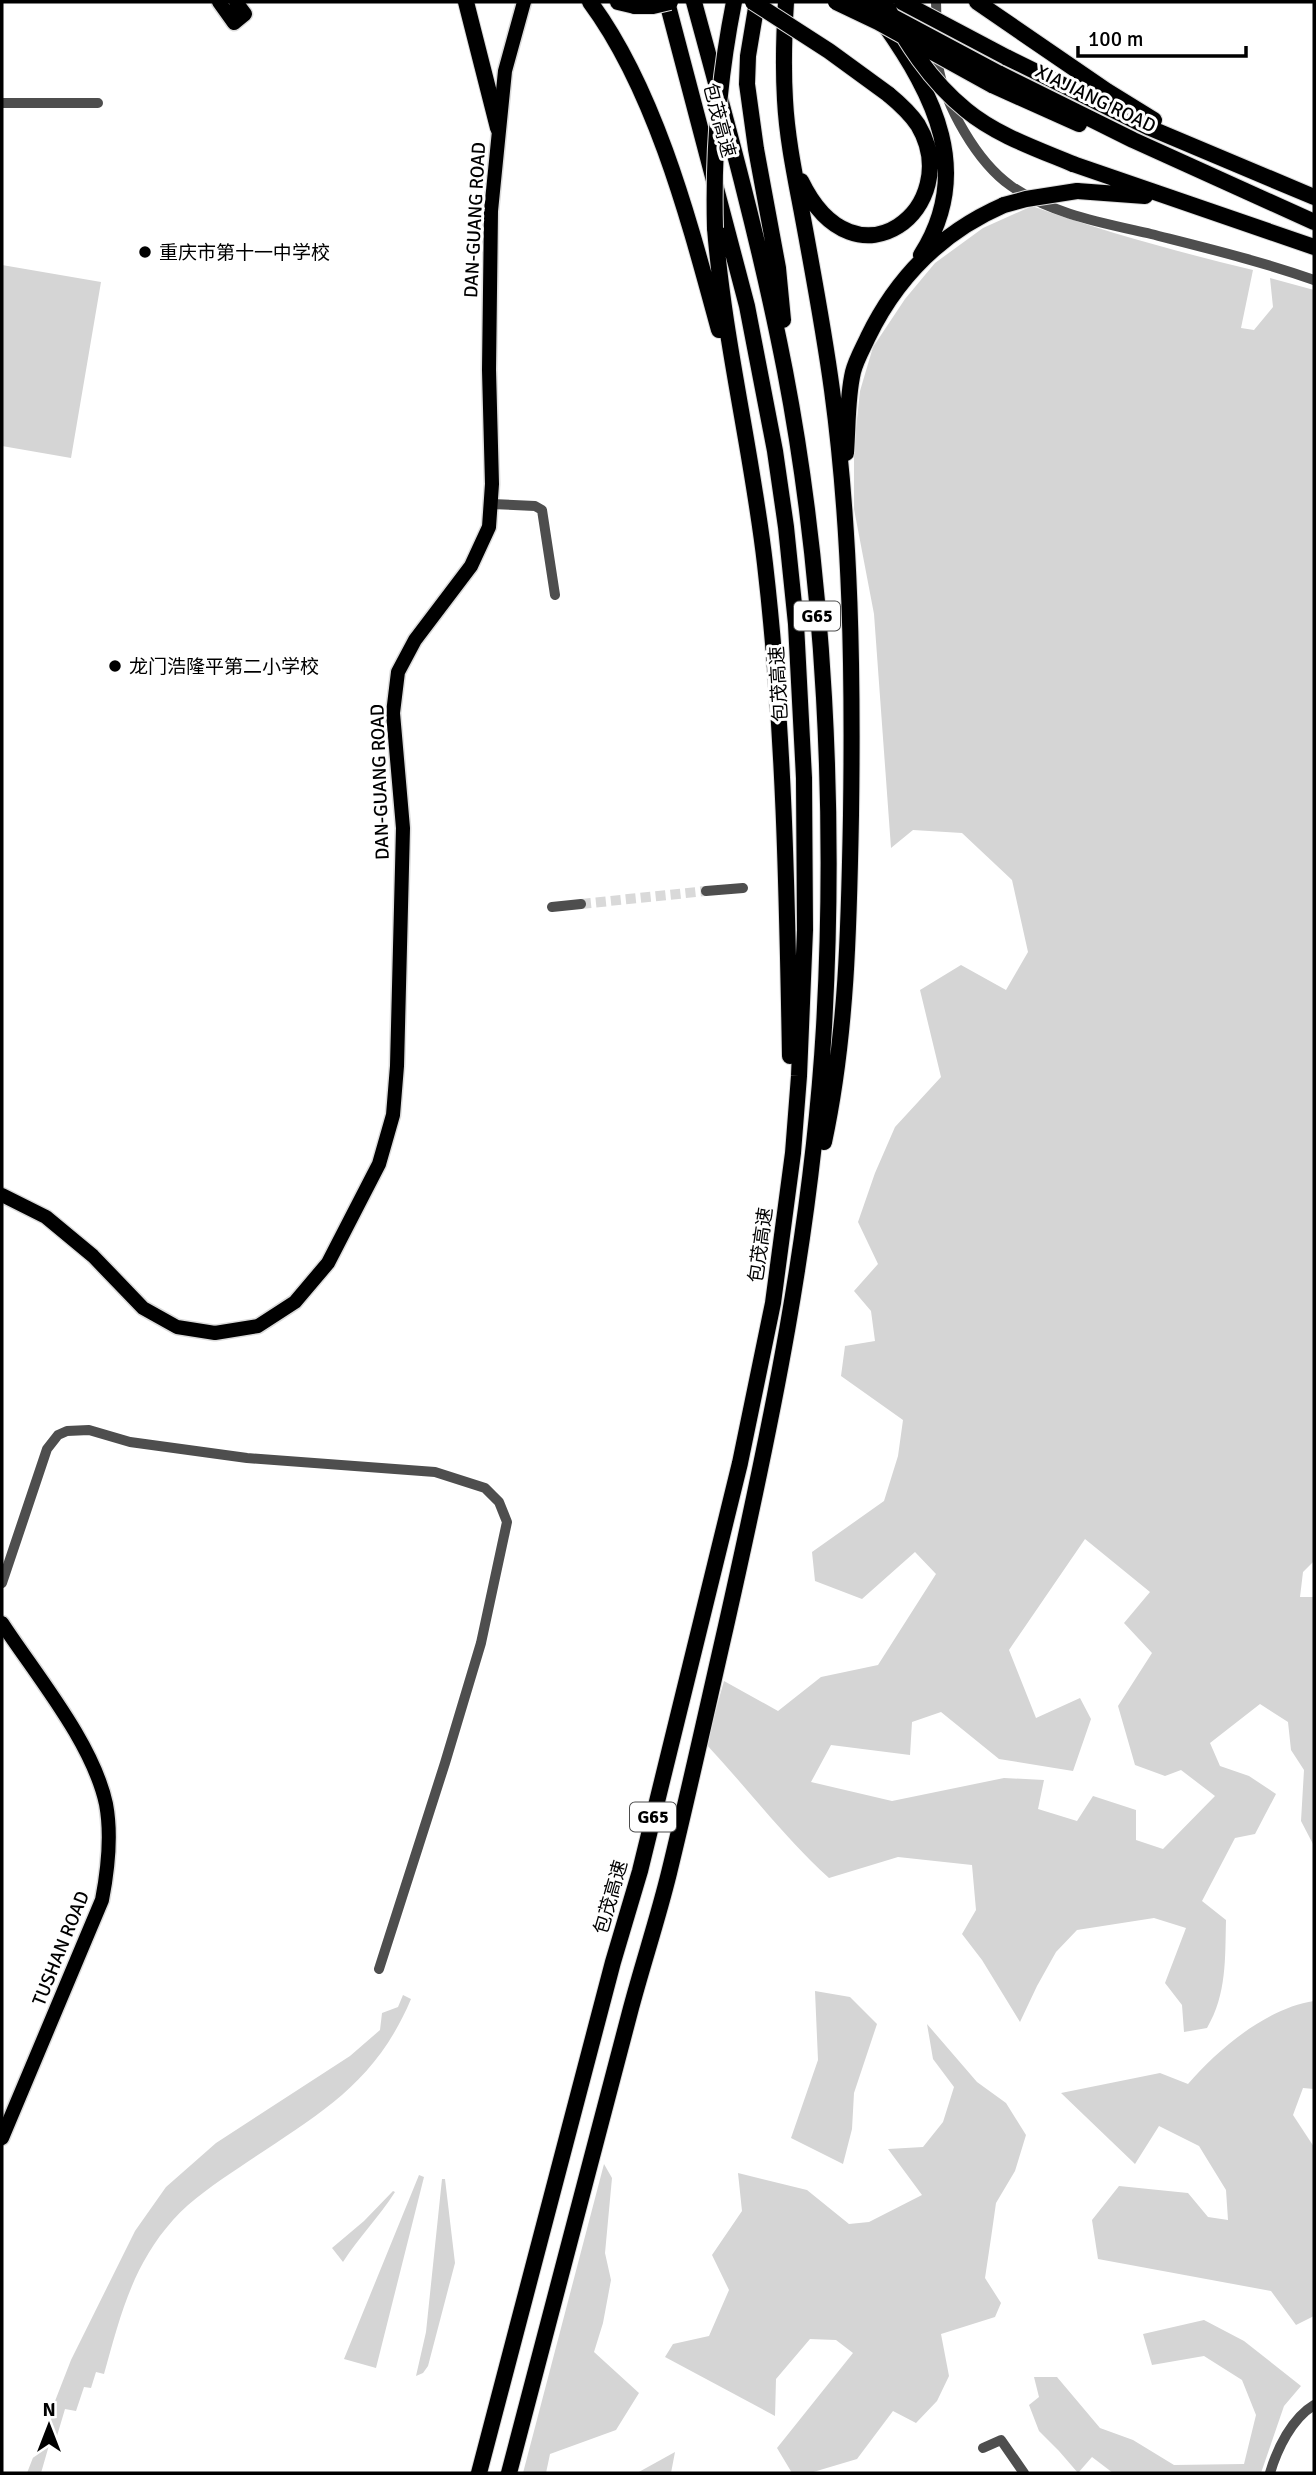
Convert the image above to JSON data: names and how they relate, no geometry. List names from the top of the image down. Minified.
{"streets":{"highway":["XIAJIANG ROAD","包茂高速","G65"],"main road":["DAN-GUANG ROAD","TUSHAN ROAD"]},"places":["重庆市第十一中学校","龙门浩隆平第二小学校"],"scale_bar":"100 m","north":"top"}
